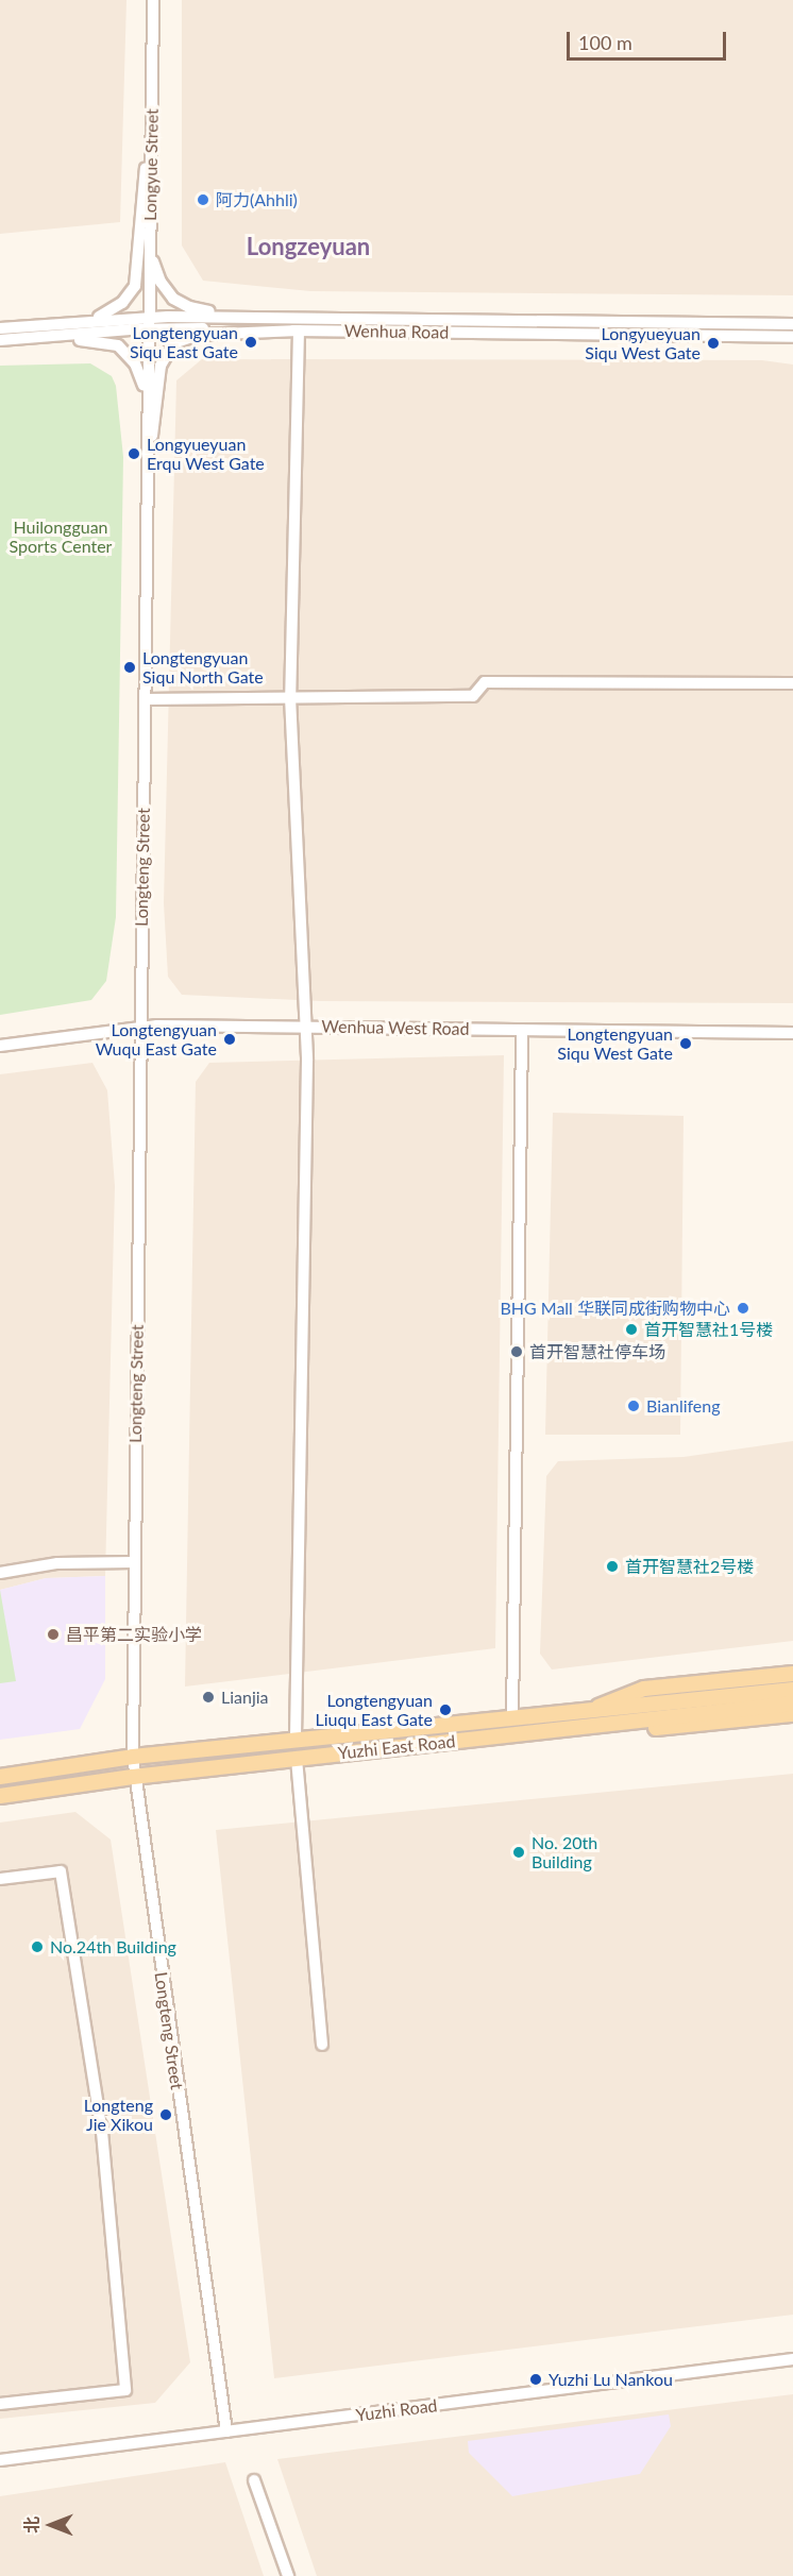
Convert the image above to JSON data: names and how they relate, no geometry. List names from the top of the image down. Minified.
{"streets":{"main road":["Yuzhi East Road"],"street":["Longyue Street","Wenhua Road","Longteng Street","Wenhua West Road","Yuzhi Road"]},"crossings":[["Longyue Street","Wenhua Road"],["Longyue Street","Longteng Street"],["Wenhua Road","Longteng Street"],["Longteng Street","Wenhua West Road"],["Longteng Street","Yuzhi East Road"],["Longteng Street","Yuzhi Road"]],"districts":["Longzeyuan"],"parks":["Huilongguan Sports Center"],"places":["阿力(Ahhli)","Longtengyuan Siqu East Gate","Longyueyuan Siqu West Gate","Longyueyuan Erqu West Gate","Longtengyuan Siqu North Gate","Longtengyuan Wuqu East Gate","Longtengyuan Siqu West Gate","BHG Mall 华联同成街购物中心","首开智慧社1号楼","首开智慧社停车场","Bianlifeng","首开智慧社2号楼","昌平第二实验小学","Lianjia","Longtengyuan Liuqu East Gate","No. 20th Building","No.24th Building","Longteng Jie Xikou","Yuzhi Lu Nankou"],"scale_bar":"100 m","north":"left"}
